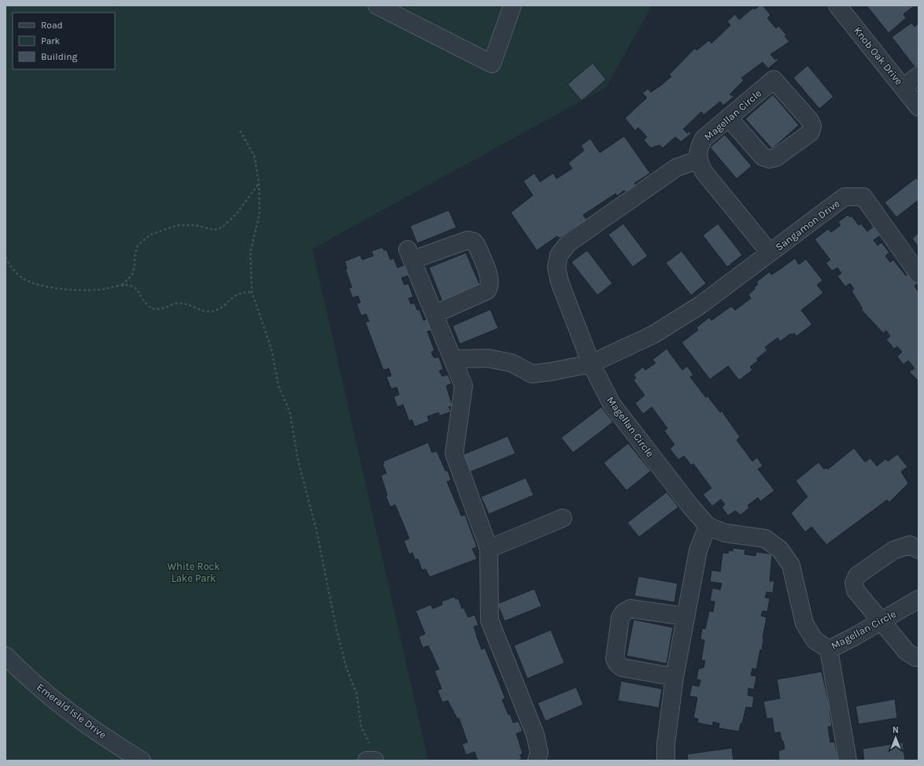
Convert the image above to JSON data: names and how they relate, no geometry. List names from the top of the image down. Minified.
{"streets":{"street":["Knob Oak Drive","Magellan Circle","Sangamon Drive","Emerald Isle Drive"]},"parks":["White Rock Lake Park"],"legend":["Road","Park","Building"],"north":"top"}
